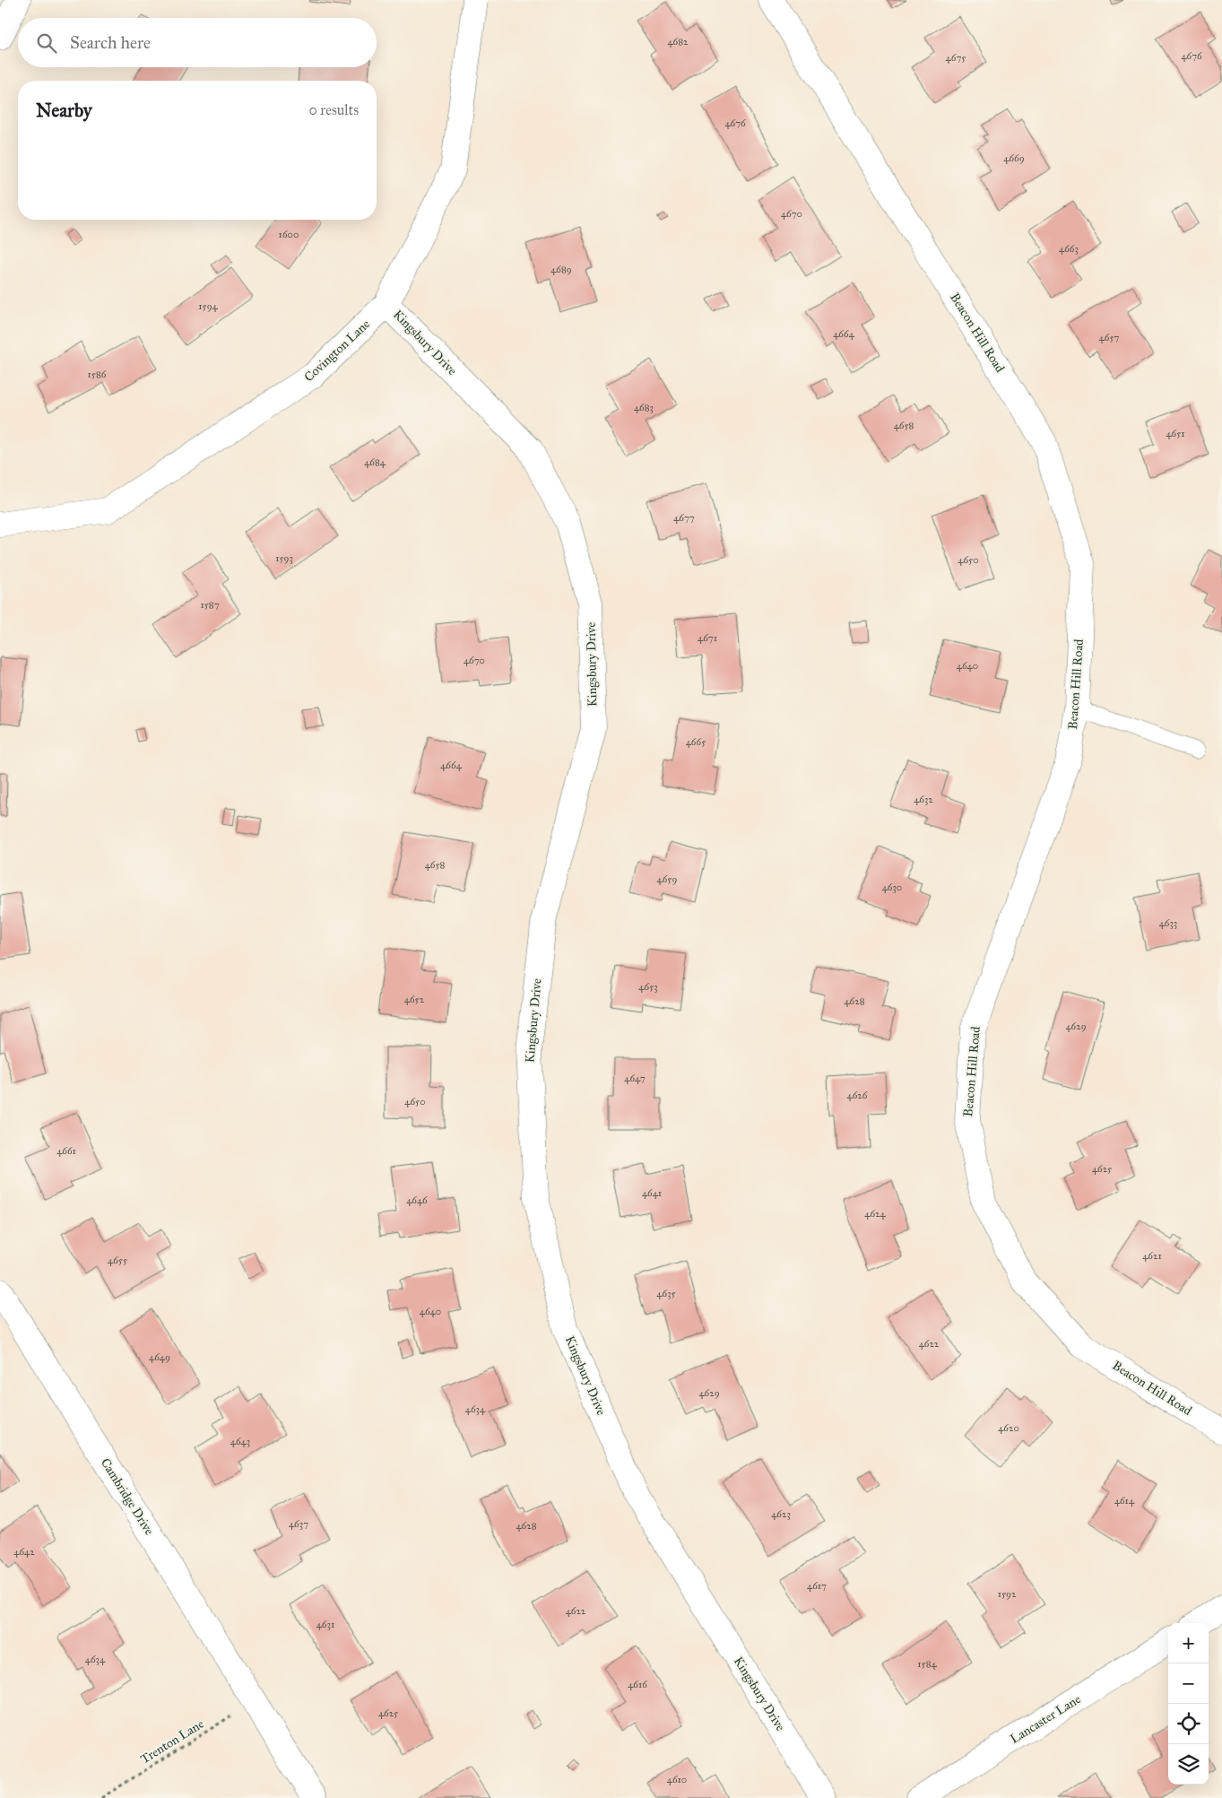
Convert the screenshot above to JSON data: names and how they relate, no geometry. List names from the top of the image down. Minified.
{"streets":{"street":["Beacon Hill Road","Kingsbury Drive","Covington Lane","Cambridge Drive","Lancaster Lane"],"path":["Trenton Lane"]},"crossings":[["Kingsbury Drive","Covington Lane"],["Cambridge Drive","Trenton Lane"]],"house_numbers":["4682","4676","4675","4676","4669","4670","1600","4663","4689","1594","4664","4657","1586","4683","4658","4651","4684","4677","1593","4650","1587","4671","4670","4640","4665","4664","4632","4658","4659","4630","4633","4653","4652","4628","4629","4647","4626","4650","4661","4625","4641","4646","4624","4621","4655","4635","4640","4622","4649","4629","4634","4620","4643","4614","4623","4637","4628","4642","4617","1592","4622","4631","4634","1584","4616","4625","4610"],"page":{"search":"Search here","heading":["Nearby","0 results"],"map_buttons":["+","−"]}}
